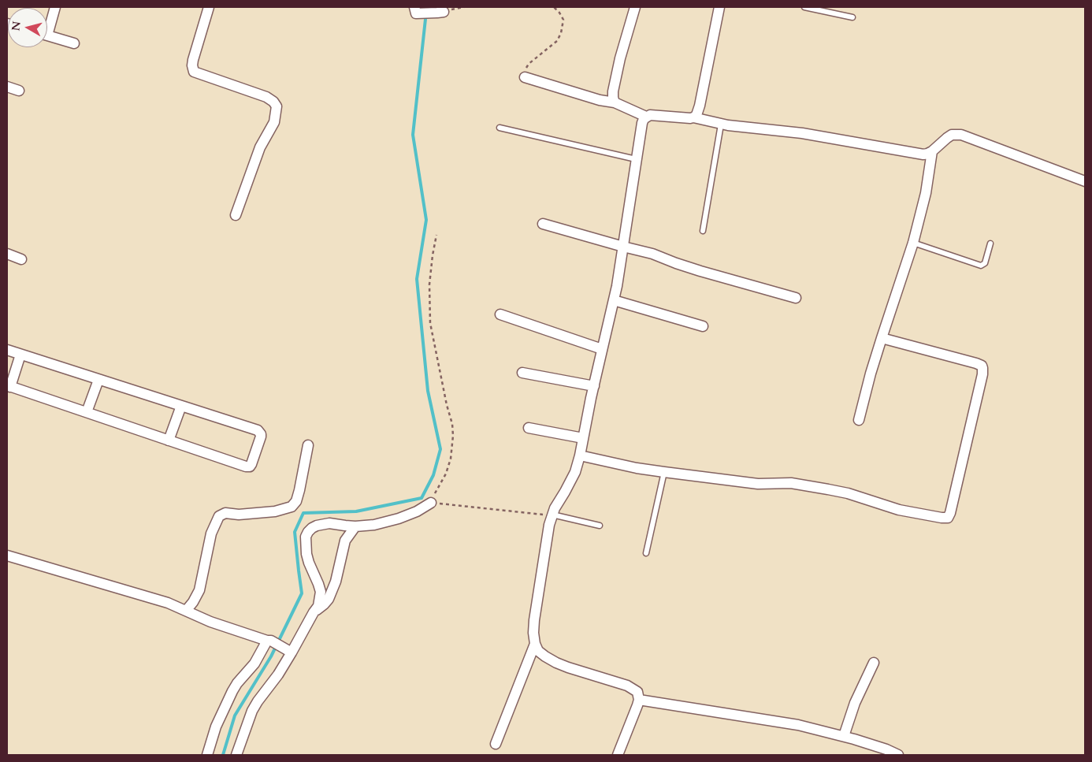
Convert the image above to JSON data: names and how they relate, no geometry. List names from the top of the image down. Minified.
{"north":"left"}
